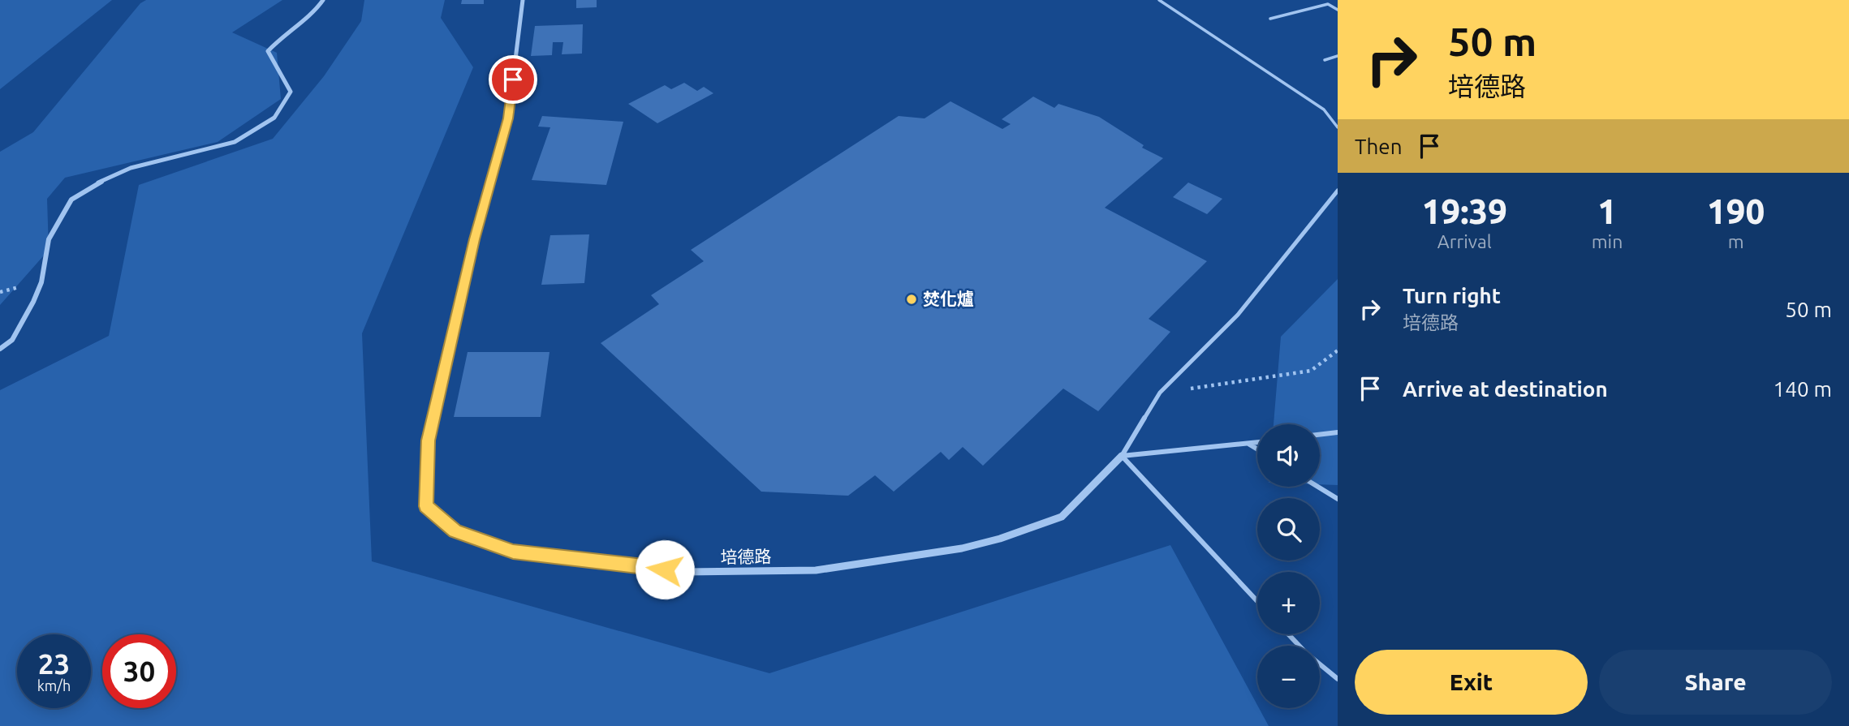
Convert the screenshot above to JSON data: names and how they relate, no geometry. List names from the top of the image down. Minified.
{"streets":{"street":["培德路"]},"places":["焚化爐"],"page":{"turn":["50 m","培德路"],"then":"Then","eta":["19:39","Arrival","1","min","190","m"],"list":[{"name":"Turn right","note":"培德路","value":"50 m"},{"name":"Arrive at destination","value":"140 m"}],"map_buttons":["+","−"],"speed":"23 km/h","limit":"30","buttons":["Exit","Share"]}}
